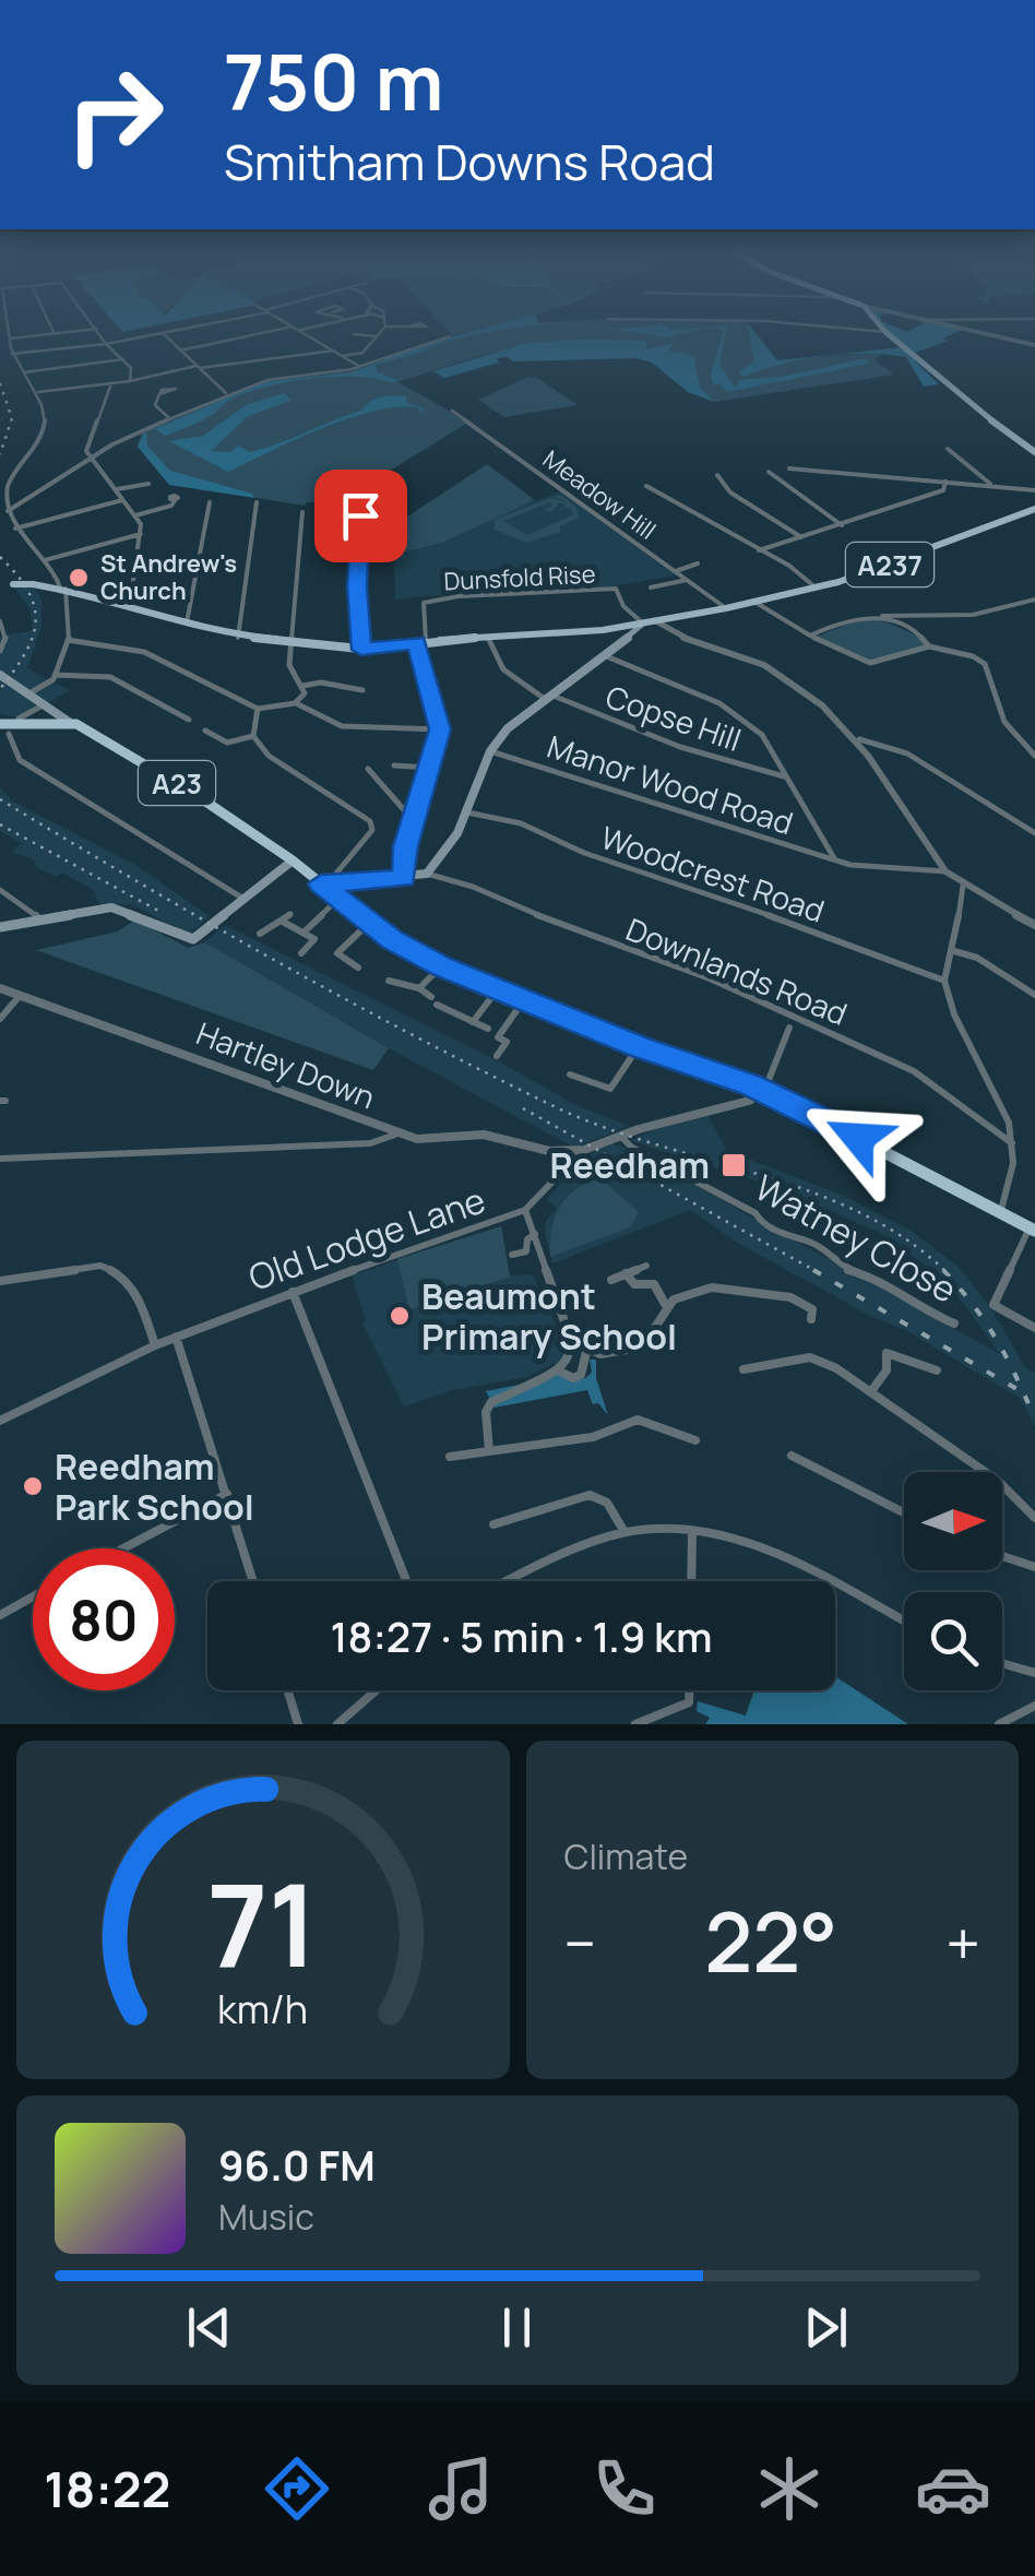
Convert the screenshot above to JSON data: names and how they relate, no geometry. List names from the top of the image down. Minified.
{"streets":{"highway":["A23"],"main road":["A237"],"street":["Meadow Hill","Dunsfold Rise","Copse Hill","Manor Wood Road","Woodcrest Road","Downlands Road","Hartley Down","Old Lodge Lane","Watney Close"]},"crossings":[["Meadow Hill","A237"],["A237","Dunsfold Rise"],["A237","Copse Hill"],["A23","Old Lodge Lane"],["Hartley Down","Old Lodge Lane"],["Old Lodge Lane","Watney Close"]],"places":{"other":["St Andrew's Church","Beaumont Primary School","Reedham Park School"],"transit":["Reedham"]},"north":"right","page":{"turn":["750 m","Smitham Downs Road"],"limit":"80","trip":"18:27 · 5 min · 1.9 km","tile":"Climate","heat":["−","22°","+"],"song":["96.0 FM","Music"],"tabs":"18:22","gauge":["71","km/h"]}}
